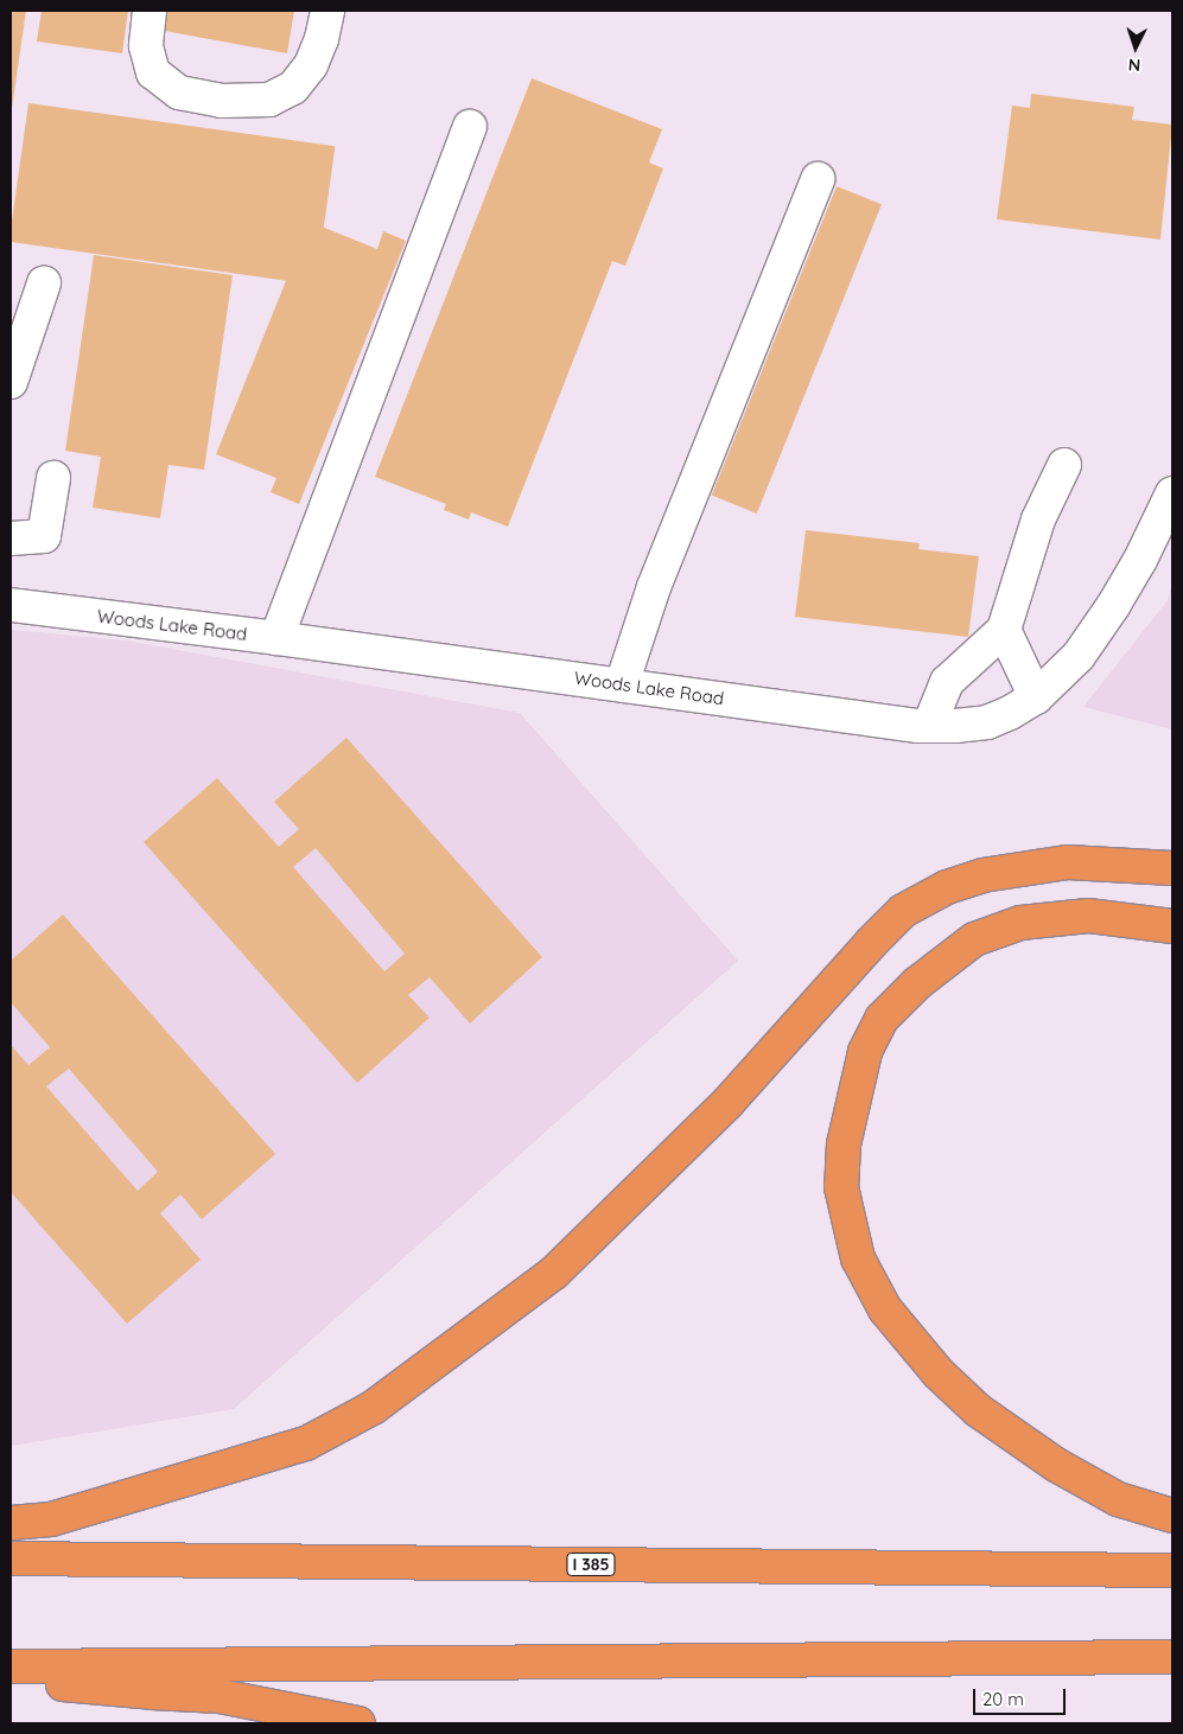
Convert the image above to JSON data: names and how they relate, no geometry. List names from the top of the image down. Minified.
{"streets":{"highway":["I 385"],"street":["Woods Lake Road"]},"scale_bar":"20 m","north":"bottom"}
